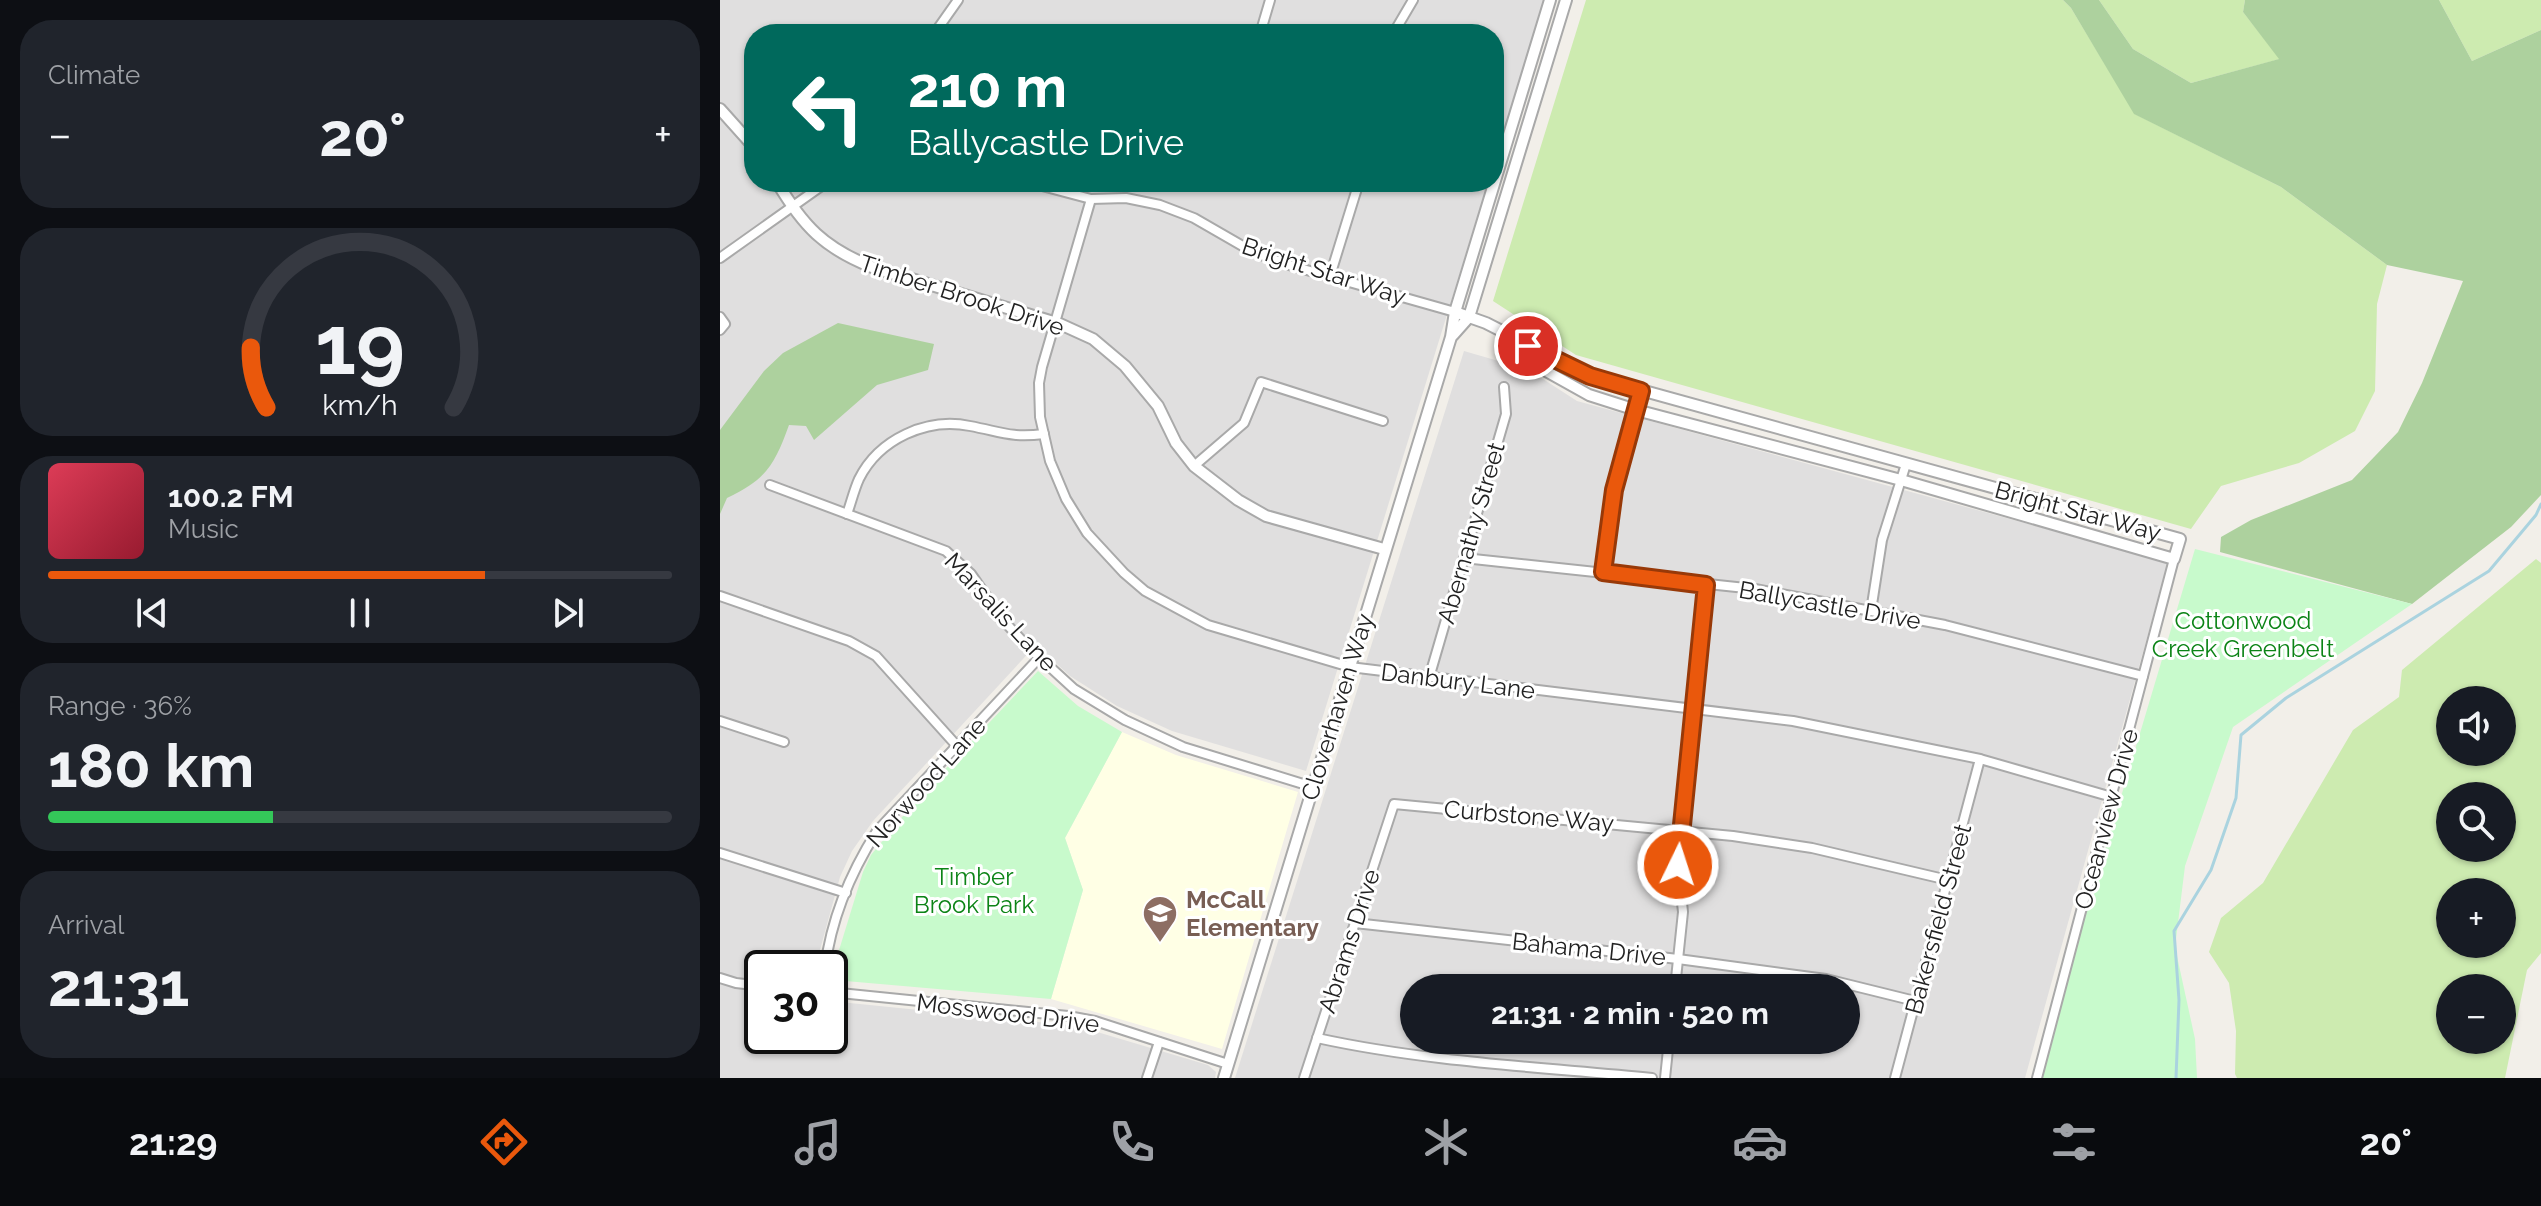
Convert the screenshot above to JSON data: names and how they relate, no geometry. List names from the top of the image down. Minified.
{"streets":{"street":["Bright Star Way","Timber Brook Drive","Abernathy Street","Ballycastle Drive","Marsalis Lane","Danbury Lane","Cloverhaven Way","Norwood Lane","Curbstone Way","Oceanview Drive","Bakersfield Street","Abrams Drive","Bahama Drive","Mosswood Drive"]},"crossings":[["Bright Star Way","Danbury Lane"],["Bright Star Way","Cloverhaven Way"],["Bright Star Way","Oceanview Drive"],["Timber Brook Drive","Danbury Lane"],["Timber Brook Drive","Cloverhaven Way"],["Abernathy Street","Ballycastle Drive"],["Abernathy Street","Danbury Lane"],["Ballycastle Drive","Oceanview Drive"],["Marsalis Lane","Cloverhaven Way"],["Marsalis Lane","Norwood Lane"],["Danbury Lane","Cloverhaven Way"],["Danbury Lane","Oceanview Drive"],["Danbury Lane","Bakersfield Street"],["Cloverhaven Way","Mosswood Drive"],["Curbstone Way","Bakersfield Street"],["Curbstone Way","Abrams Drive"],["Bakersfield Street","Bahama Drive"],["Abrams Drive","Bahama Drive"]],"parks":["Cottonwood Creek Greenbelt","Timber Brook Park"],"places":{"school or university":["McCall Elementary"]},"page":{"tile":["Climate",["Range · 36%","180 km"],["Arrival","21:31"]],"turn":["210 m","Ballycastle Drive"],"heat":["−","20°","+"],"song":["100.2 FM","Music"],"map_buttons":["+","−"],"limit":"30","trip":"21:31 · 2 min · 520 m","tabs":["21:29","20°"],"gauge":["19","km/h"]}}
